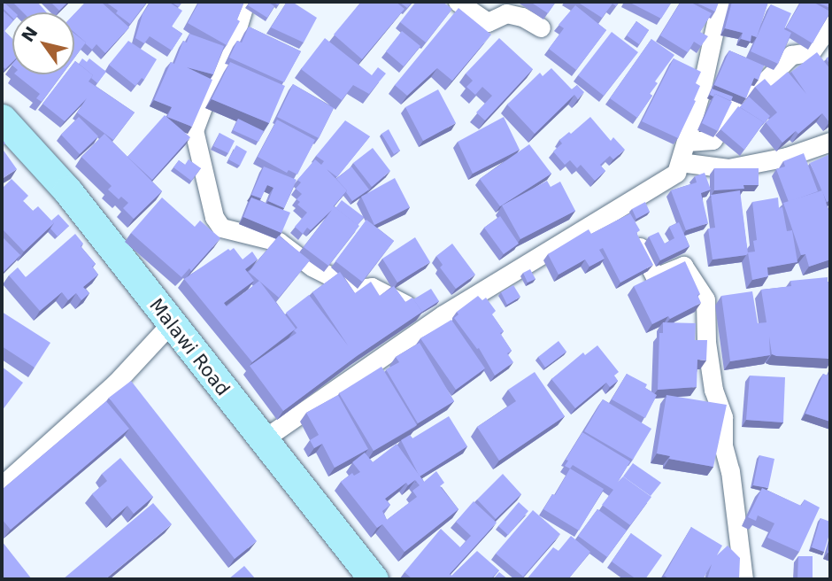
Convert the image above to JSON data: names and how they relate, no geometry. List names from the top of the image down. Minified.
{"streets":{"main road":["Malawi Road"]},"north":"top left"}
